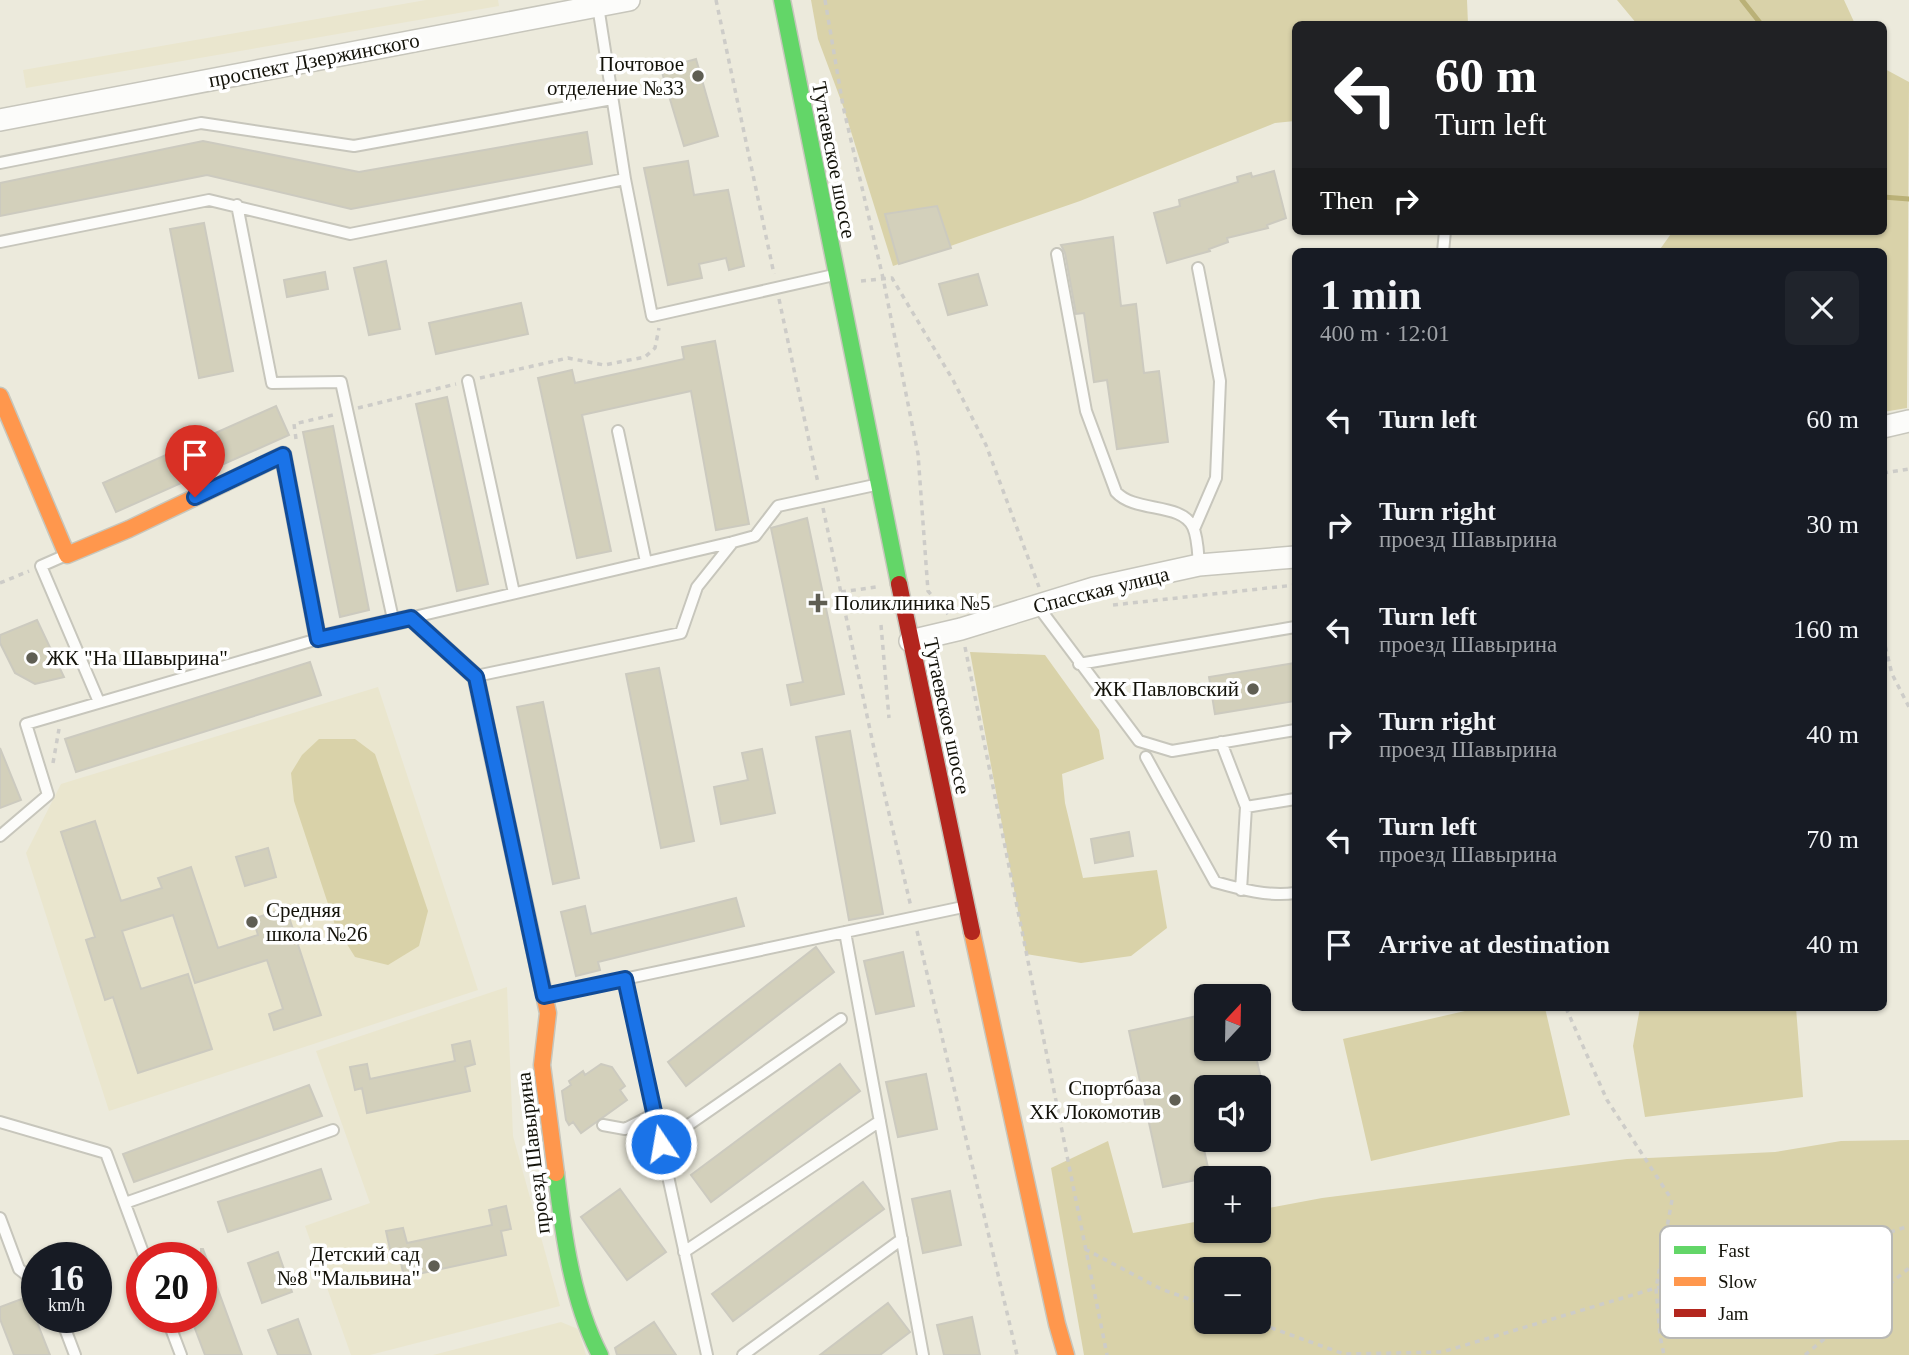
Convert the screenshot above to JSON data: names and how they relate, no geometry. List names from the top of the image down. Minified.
{"streets":{"street":["проспект Дзержинского","Тутаевское шоссе","Спасская улица","проезд Шавырина"]},"crossings":[["Тутаевское шоссе","Спасская улица"]],"places":{"other":["Почтовое отделение №33","ЖК \"На Шавырина\"","ЖК Павловский","Средняя школа №26","Спортбаза ХК Локомотив","Детский сад №8 \"Мальвина\""],"health":["Поликлиника №5"]},"legend":["Fast","Slow","Jam"],"north":"top","page":{"turn":["60 m","Turn left"],"then":"Then","heading":["1 min","400 m · 12:01"],"list":[{"name":"Turn left","value":"60 m"},{"name":"Turn right","note":"проезд Шавырина","value":"30 m"},{"name":"Turn left","note":"проезд Шавырина","value":"160 m"},{"name":"Turn right","note":"проезд Шавырина","value":"40 m"},{"name":"Turn left","note":"проезд Шавырина","value":"70 m"},{"name":"Arrive at destination","value":"40 m"}],"map_buttons":["+","−"],"speed":"16 km/h","limit":"20"}}
